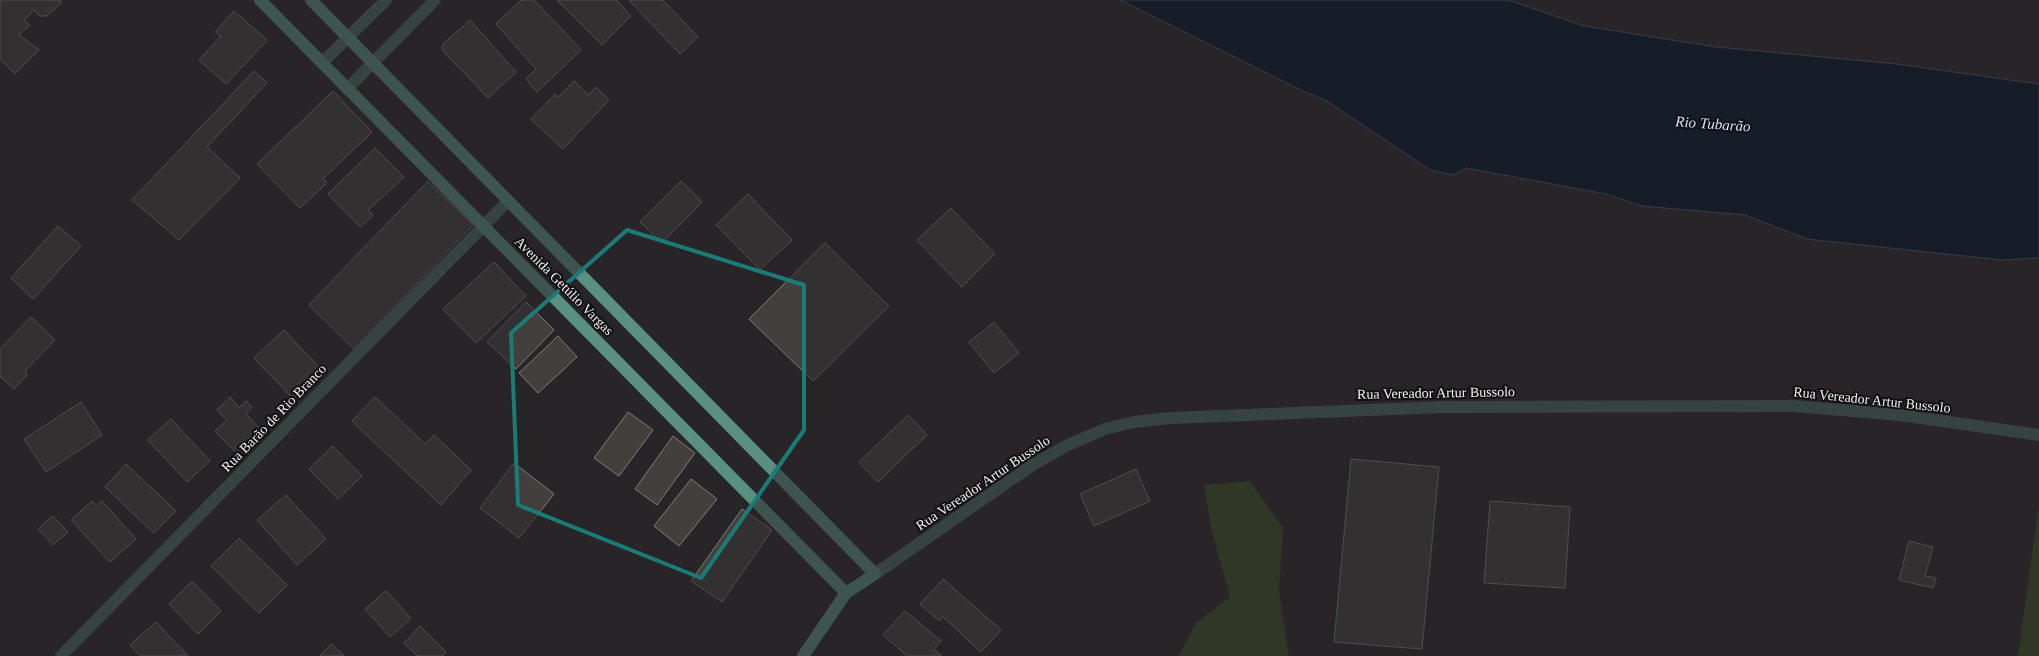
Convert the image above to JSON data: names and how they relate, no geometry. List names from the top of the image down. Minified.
{"streets":{"street":["Avenida Getúlio Vargas","Rua Vereador Artur Bussolo","Rua Barão de Rio Branco"]},"crossings":[["Avenida Getúlio Vargas","Rua Vereador Artur Bussolo"],["Avenida Getúlio Vargas","Rua Barão de Rio Branco"]],"water":["Rio Tubarão"]}
